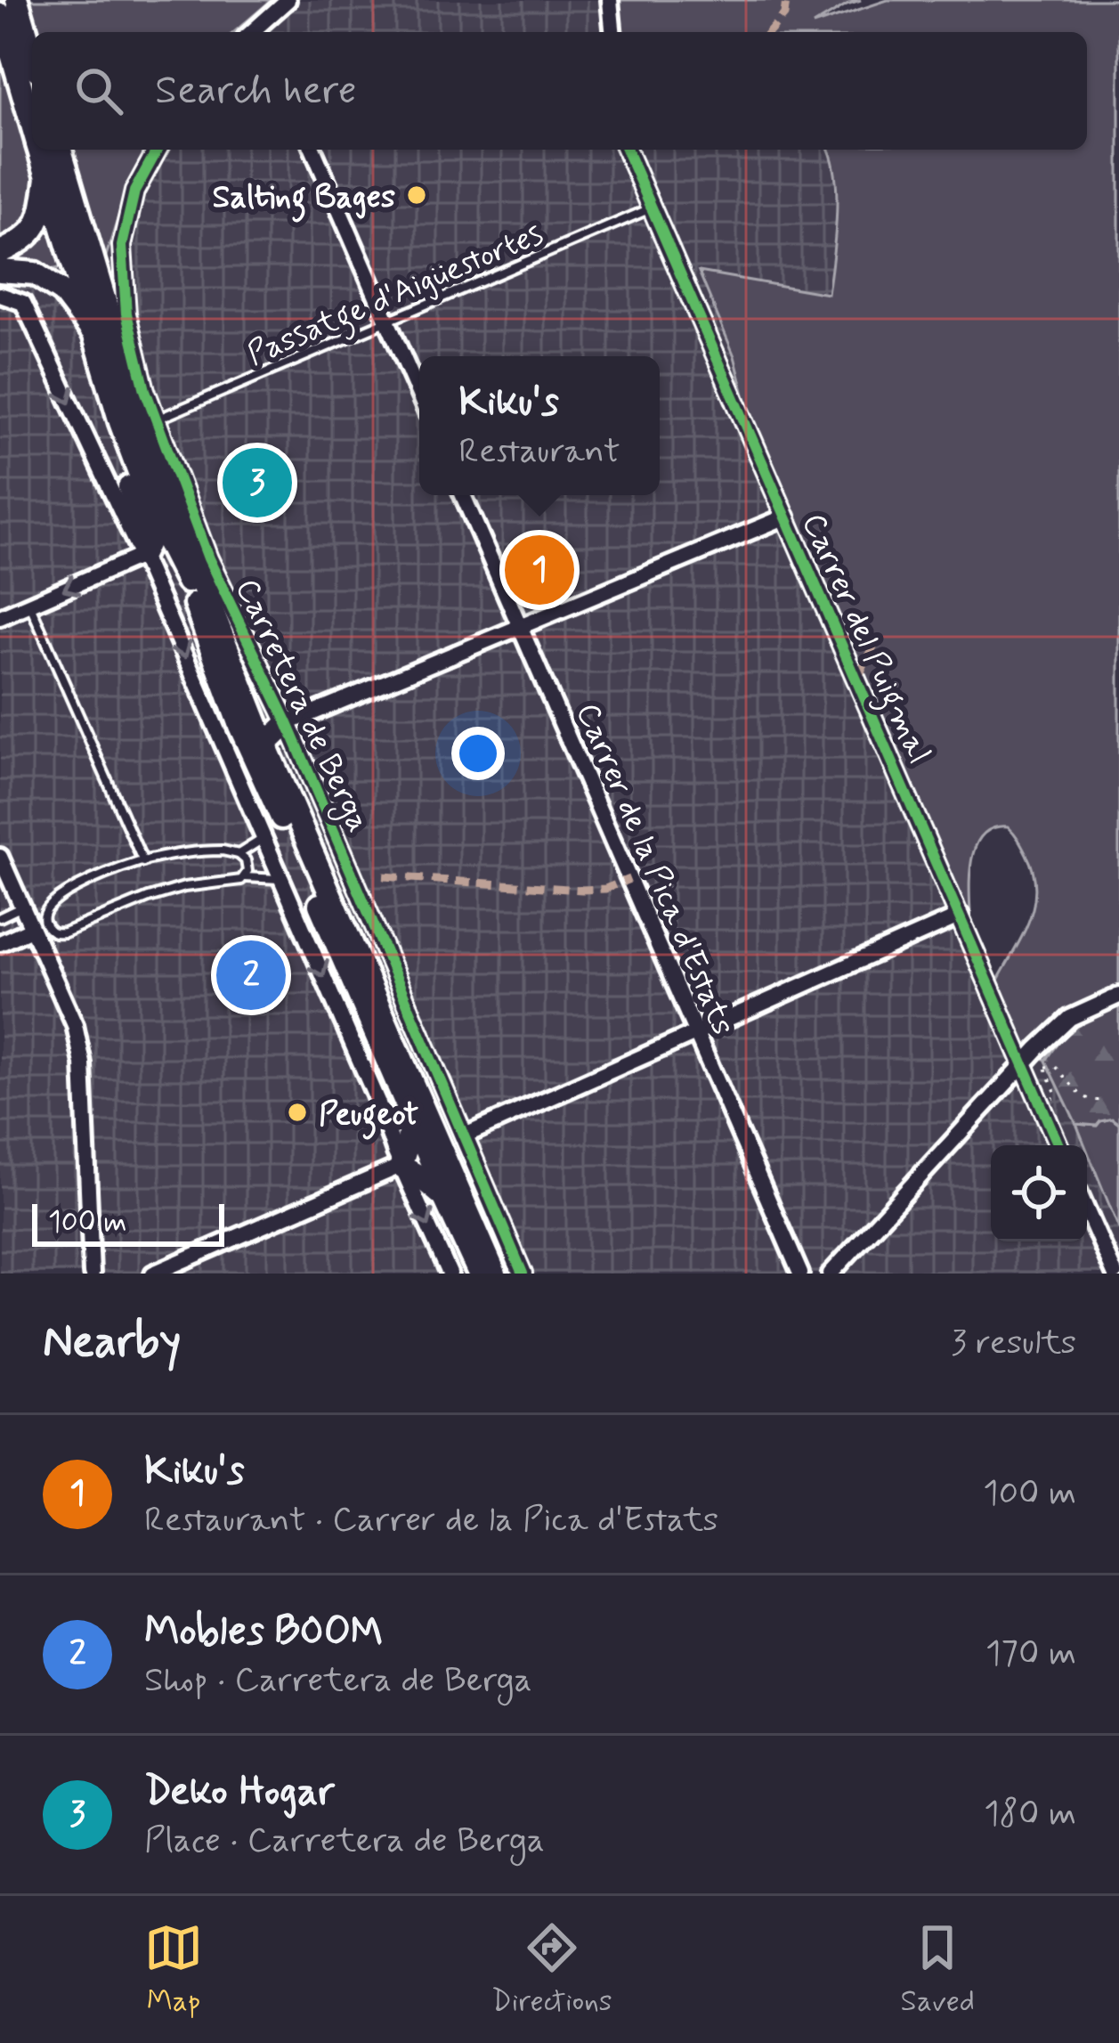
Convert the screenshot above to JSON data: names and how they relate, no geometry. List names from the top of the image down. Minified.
{"streets":{"street":["Carrer del Puigmal","Carretera de Berga","Carrer de la Pica d'Estats"],"lane":["Passatge d'Aigüestortes"]},"crossings":[["Passatge d'Aigüestortes","Carrer del Puigmal"],["Passatge d'Aigüestortes","Carretera de Berga"]],"places":["Salting Bages","Peugeot"],"scale_bar":"100 m","page":{"search":"Search here","popup":["Kiku's","Restaurant"],"pins":["3","1","2"],"scale":"100 m","heading":["Nearby","3 results"],"list":[{"mark":"1","name":"Kiku's","note":"Restaurant · Carrer de la Pica d'Estats","value":"100 m"},{"mark":"2","name":"Mobles BOOM","note":"Shop · Carretera de Berga","value":"170 m"},{"mark":"3","name":"Deko Hogar","note":"Place · Carretera de Berga","value":"180 m"}],"nav":["Map","Directions","Saved"]}}
